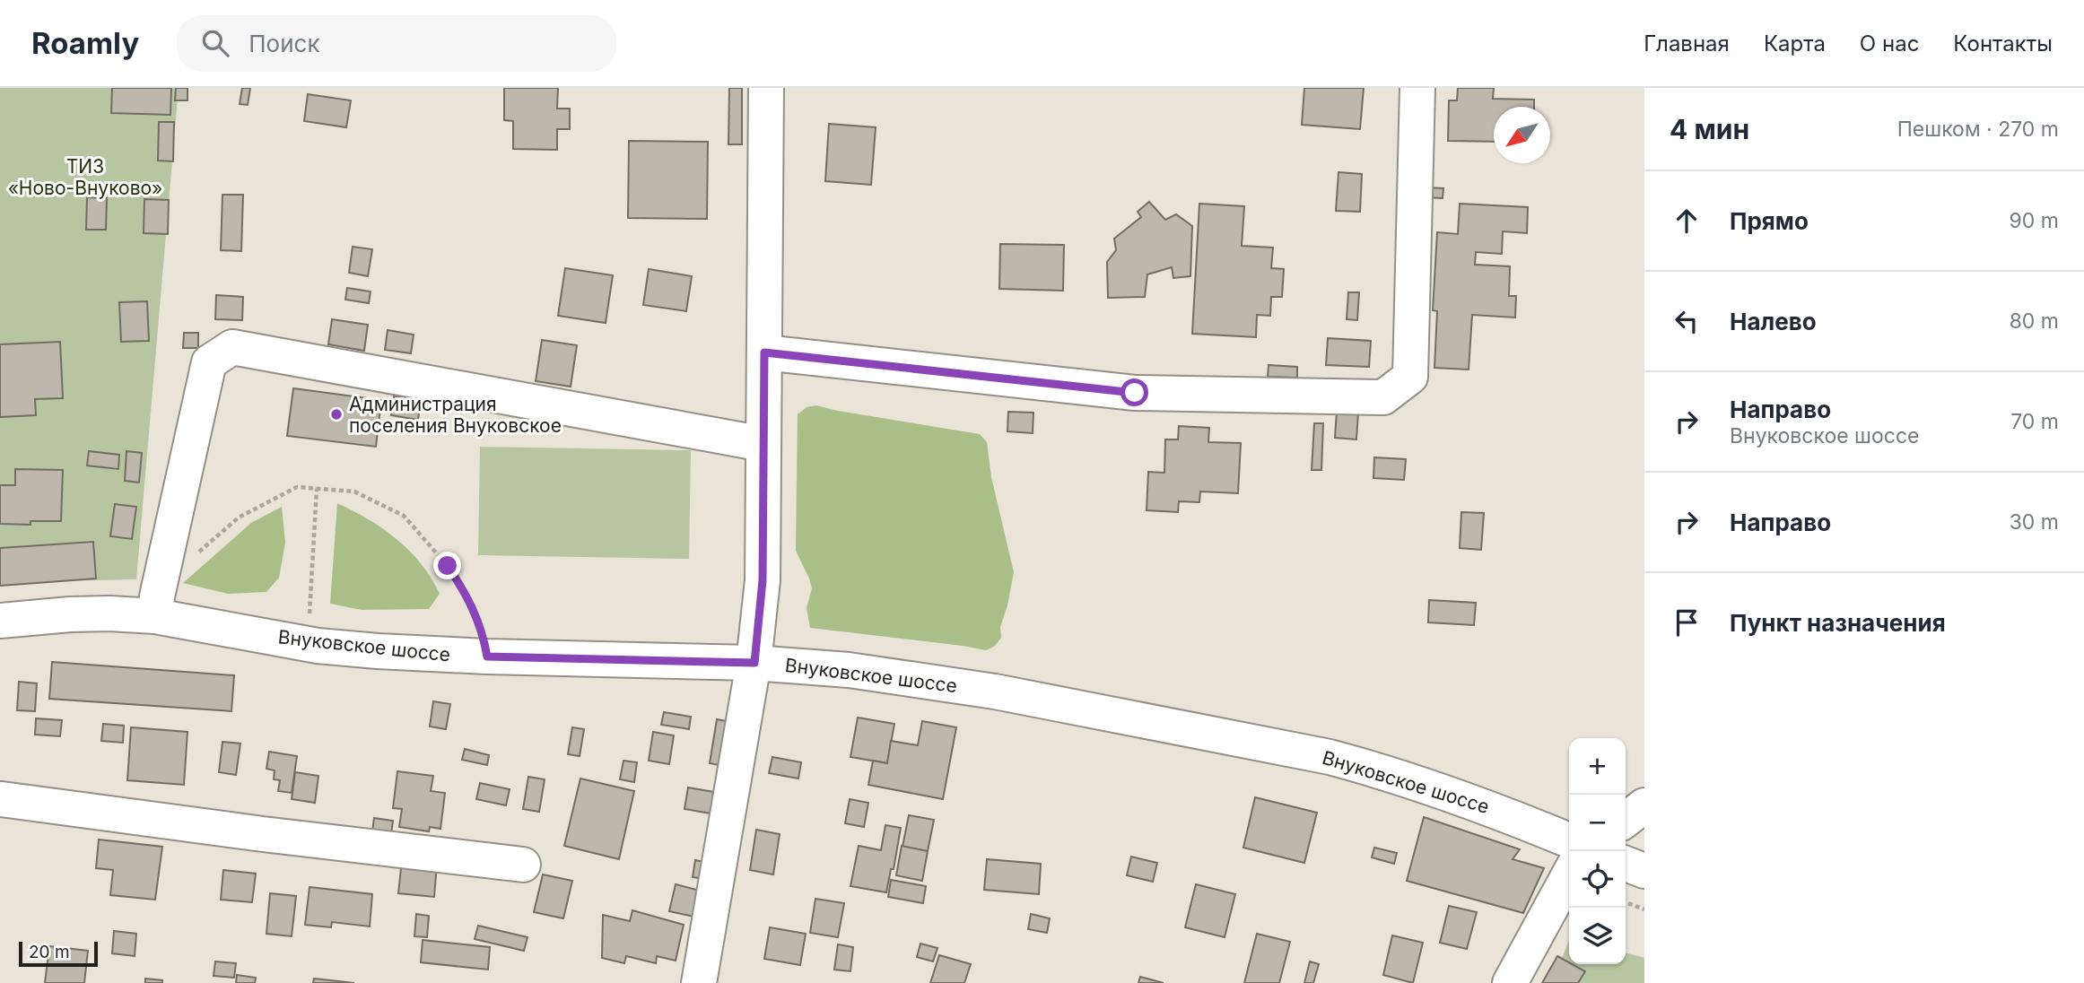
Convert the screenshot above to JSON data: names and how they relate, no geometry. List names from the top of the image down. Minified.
{"streets":{"street":["Внуковское шоссе"]},"parks":["ТИЗ «Ново-Внуково»"],"places":["Администрация поселения Внуковское"],"scale_bar":"20 m","north":"bottom left","page":{"header":"Roamly","search":"Поиск","nav":["Главная","Карта","О нас","Контакты"],"heading":["4 мин","Пешком · 270 m"],"list":[["Прямо","90 m"],["Налево","80 m"],["Направо","Внуковское шоссе","70 m"],["Направо","30 m"],"Пункт назначения"],"map_buttons":["+","−"],"scale":"20 m"}}
